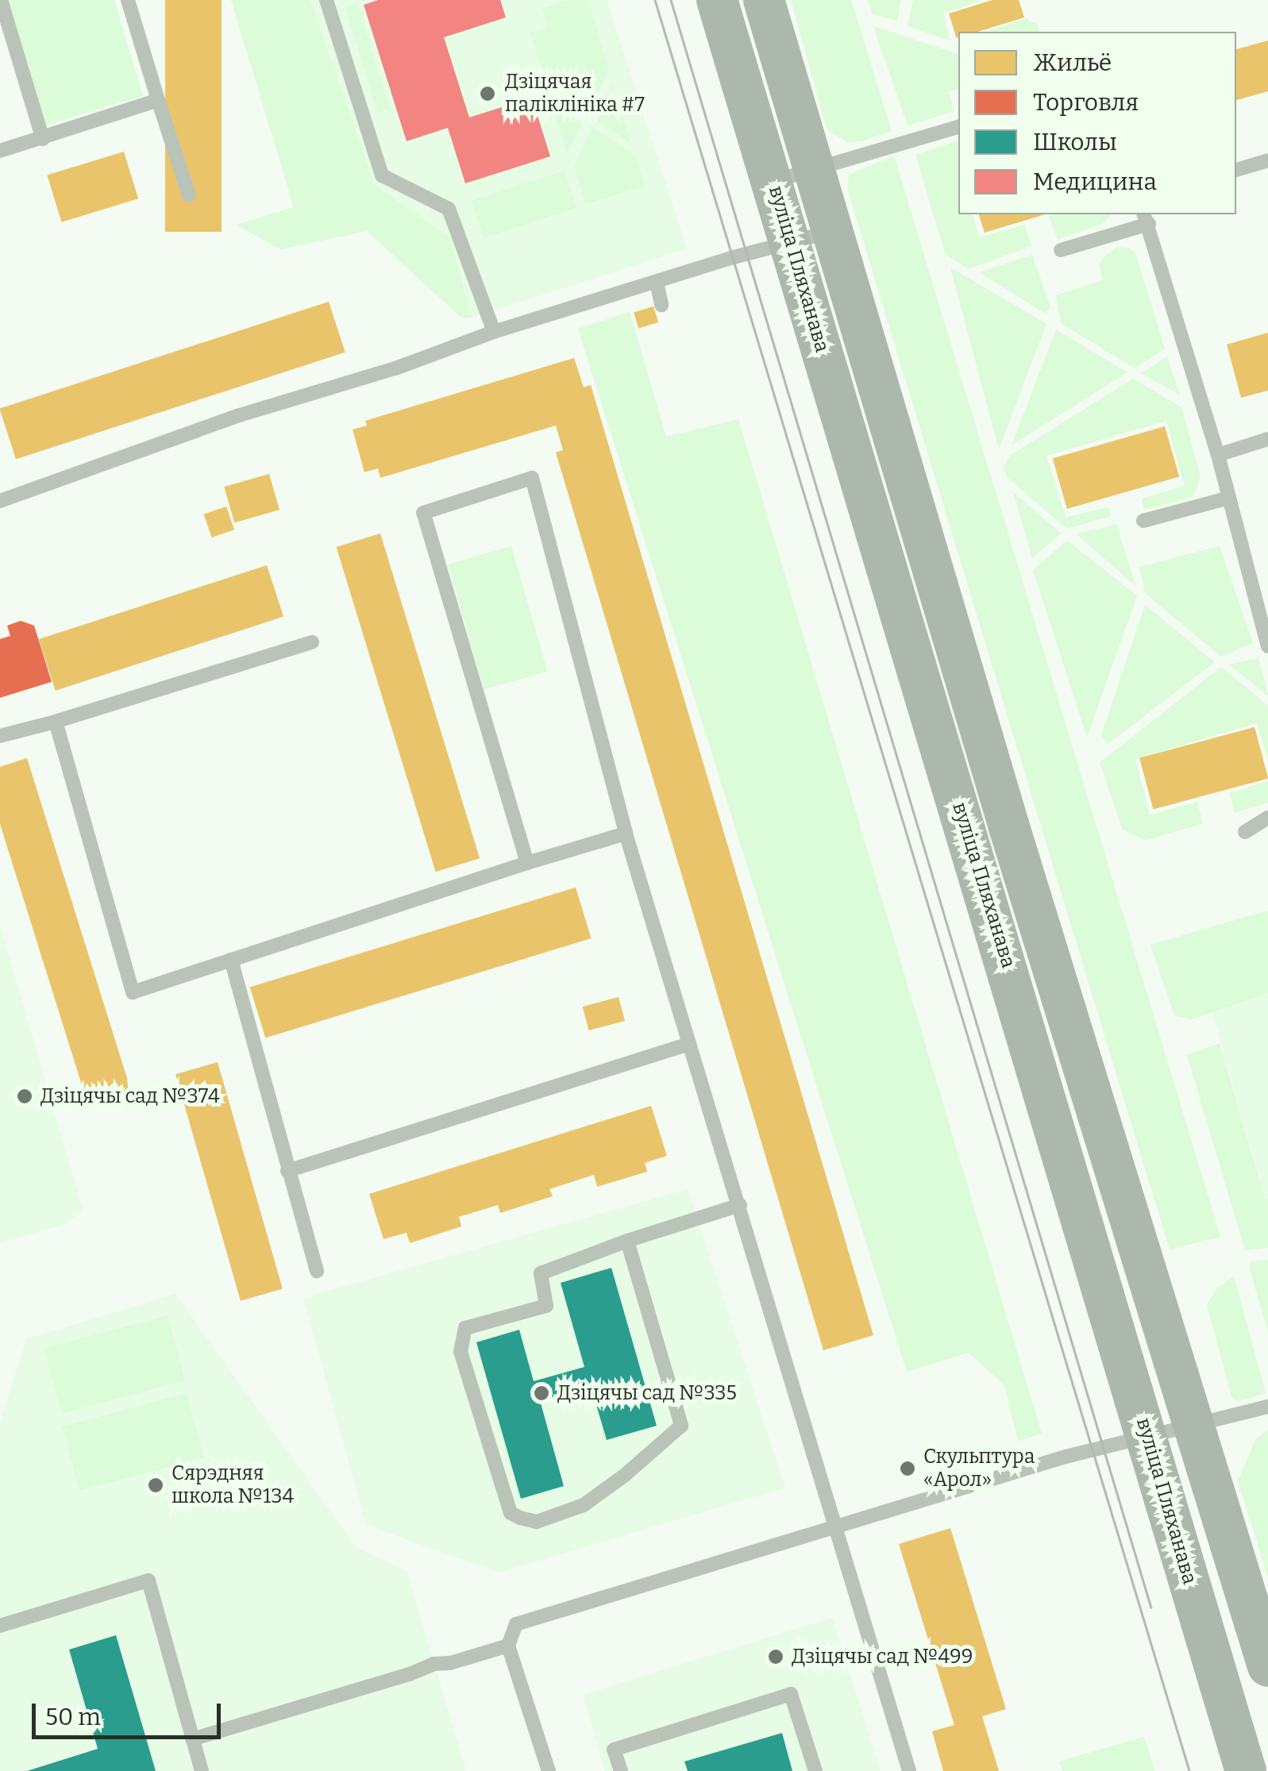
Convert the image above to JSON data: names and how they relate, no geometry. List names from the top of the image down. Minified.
{"streets":{"main road":["вуліца Пляханава"]},"places":["Дзіцячая паліклініка #7","Дзіцячы сад №374","Дзіцячы сад №335","Скульптура «Арол»","Сярэдняя школа №134","Дзіцячы сад №499"],"legend":["Жильё","Торговля","Школы","Медицина"],"scale_bar":"50 m"}
